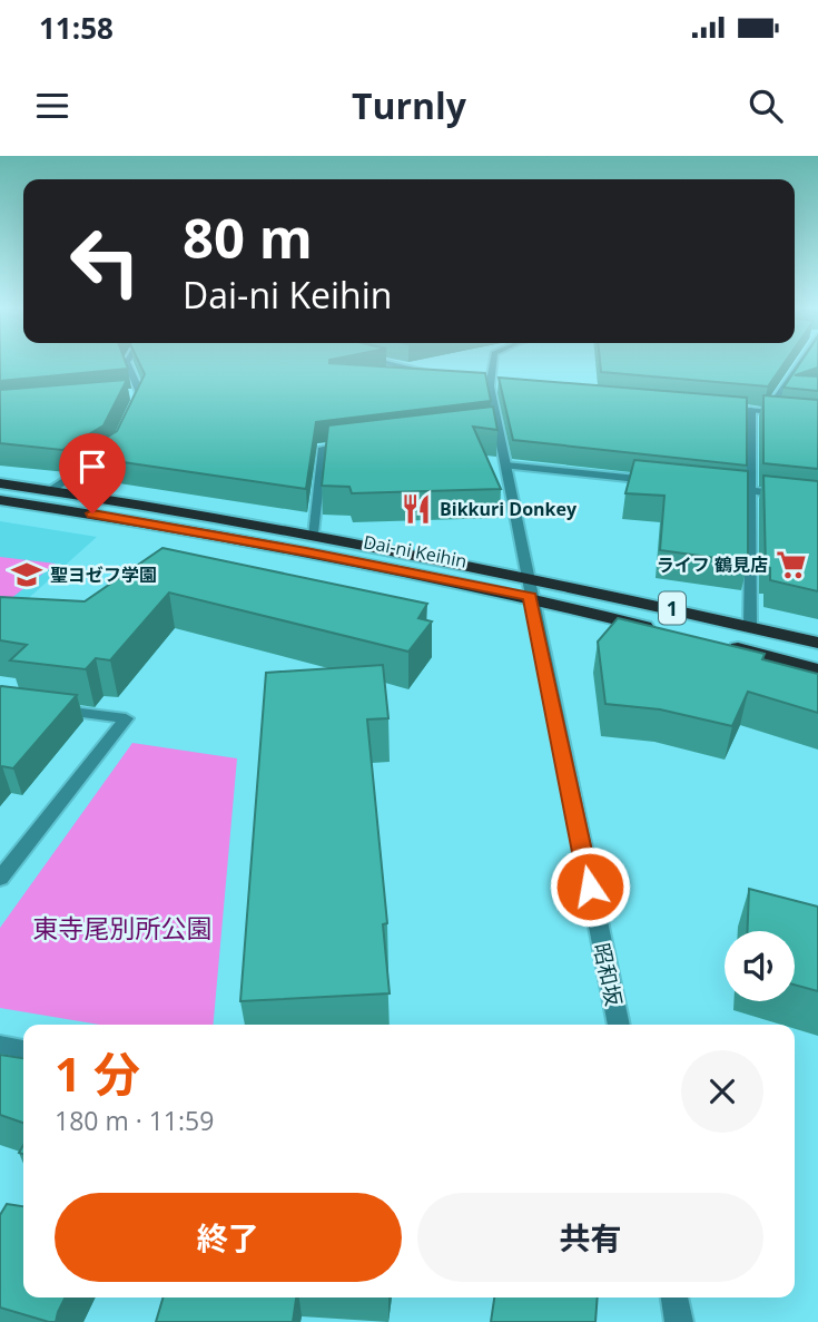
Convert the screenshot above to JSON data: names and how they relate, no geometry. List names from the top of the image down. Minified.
{"streets":{"highway":["Dai-ni Keihin","1"],"street":["昭和坂"]},"crossings":[["Dai-ni Keihin","昭和坂"]],"parks":["東寺尾別所公園"],"places":{"restaurant":["Bikkuri Donkey"],"supermarket":["ライフ 鶴見店"],"school or university":["聖ヨゼフ学園"]},"page":{"status":"11:58","header":"Turnly","turn":["80 m","Dai-ni Keihin"],"heading":["1 分","180 m · 11:59"],"buttons":["終了","共有"]}}
